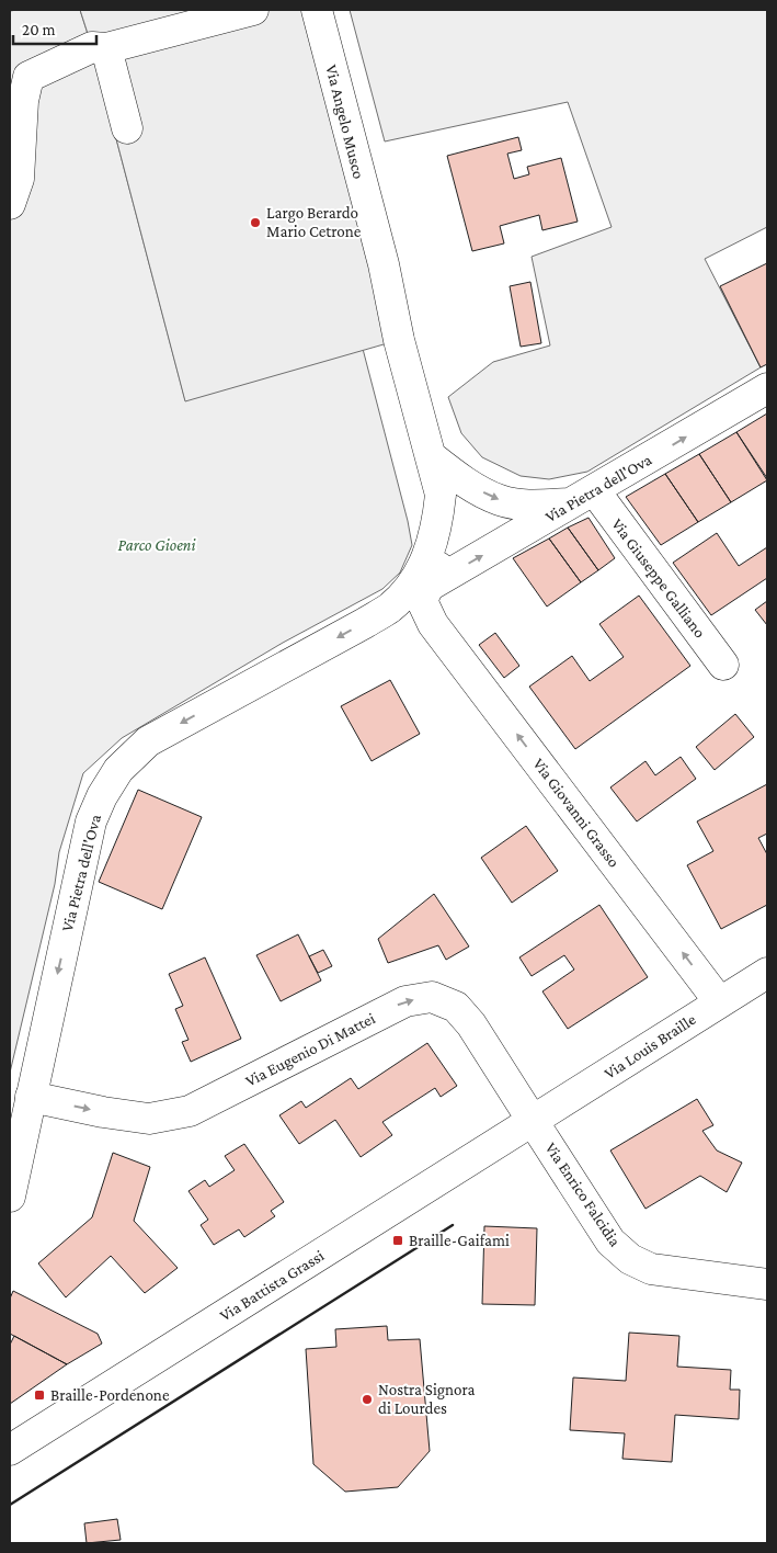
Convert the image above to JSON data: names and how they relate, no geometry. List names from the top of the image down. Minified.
{"streets":{"main road":["Via Angelo Musco","Via Pietra dell'Ova","Via Giuseppe Galliano","Via Giovanni Grasso","Via Louis Braille","Via Eugenio Di Mattei","Via Enrico Falcidia","Via Battista Grassi"]},"crossings":[["Via Angelo Musco","Via Pietra dell'Ova"],["Via Pietra dell'Ova","Via Giuseppe Galliano"],["Via Pietra dell'Ova","Via Eugenio Di Mattei"],["Via Giovanni Grasso","Via Louis Braille"],["Via Louis Braille","Via Eugenio Di Mattei"],["Via Louis Braille","Via Enrico Falcidia"],["Via Louis Braille","Via Battista Grassi"],["Via Eugenio Di Mattei","Via Enrico Falcidia"],["Via Eugenio Di Mattei","Via Battista Grassi"],["Via Enrico Falcidia","Via Battista Grassi"]],"one_way":["Via Giovanni Grasso","Via Eugenio Di Mattei"],"parks":["Parco Gioeni"],"places":{"other":["Largo Berardo Mario Cetrone","Nostra Signora di Lourdes"],"transit":["Braille-Gaifami","Braille-Pordenone"]},"scale_bar":"20 m"}
